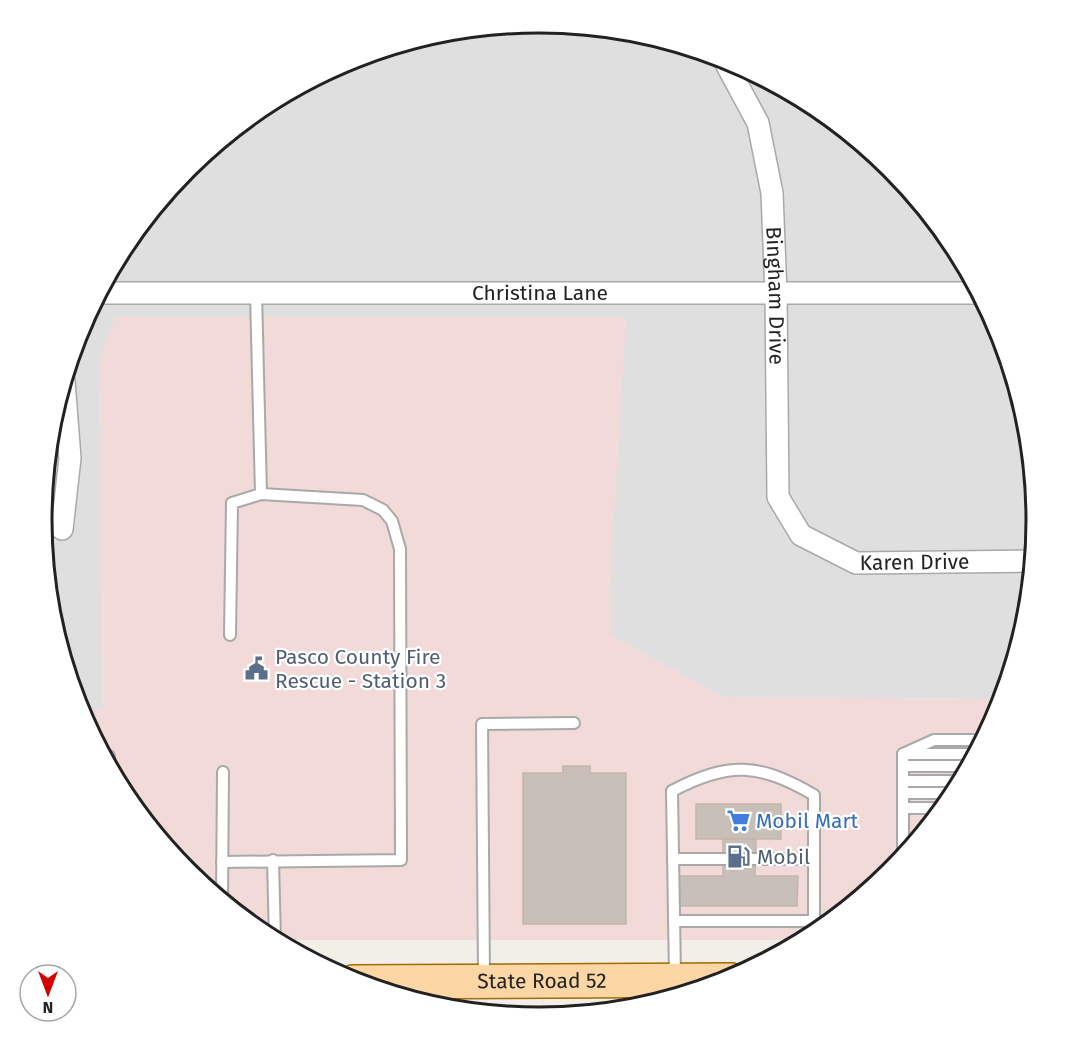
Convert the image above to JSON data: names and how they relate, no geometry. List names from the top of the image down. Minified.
{"streets":{"main road":["State Road 52"],"street":["Christina Lane","Bingham Drive","Karen Drive"]},"crossings":[["Christina Lane","Bingham Drive"],["Bingham Drive","Karen Drive"]],"places":{"public building":["Pasco County Fire Rescue - Station 3"],"supermarket":["Mobil Mart"],"fuel station":["Mobil"]},"north":"bottom"}
